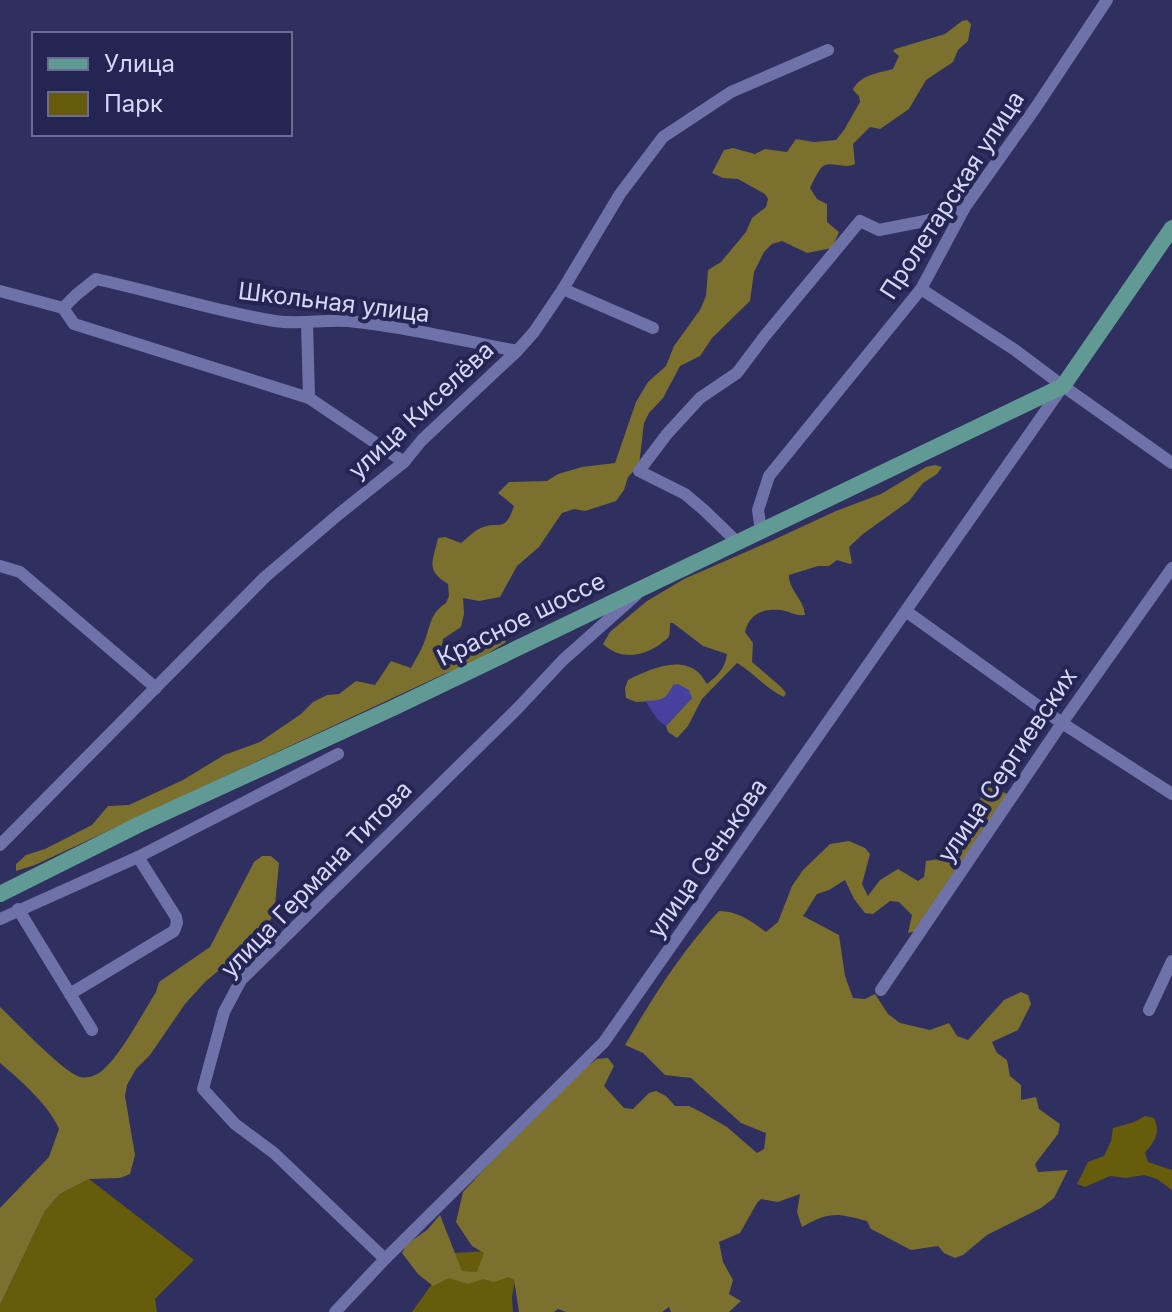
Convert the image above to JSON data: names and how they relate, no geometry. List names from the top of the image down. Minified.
{"streets":{"main road":["Красное шоссе"],"street":["Пролетарская улица","Школьная улица","улица Киселёва","улица Сергиевских","улица Сенькова","улица Германа Титова"]},"crossings":[["Пролетарская улица","Красное шоссе"],["Школьная улица","улица Киселёва"],["Красное шоссе","улица Сенькова"],["Красное шоссе","улица Германа Титова"],["улица Сенькова","улица Германа Титова"]],"legend":["Улица","Парк"]}
